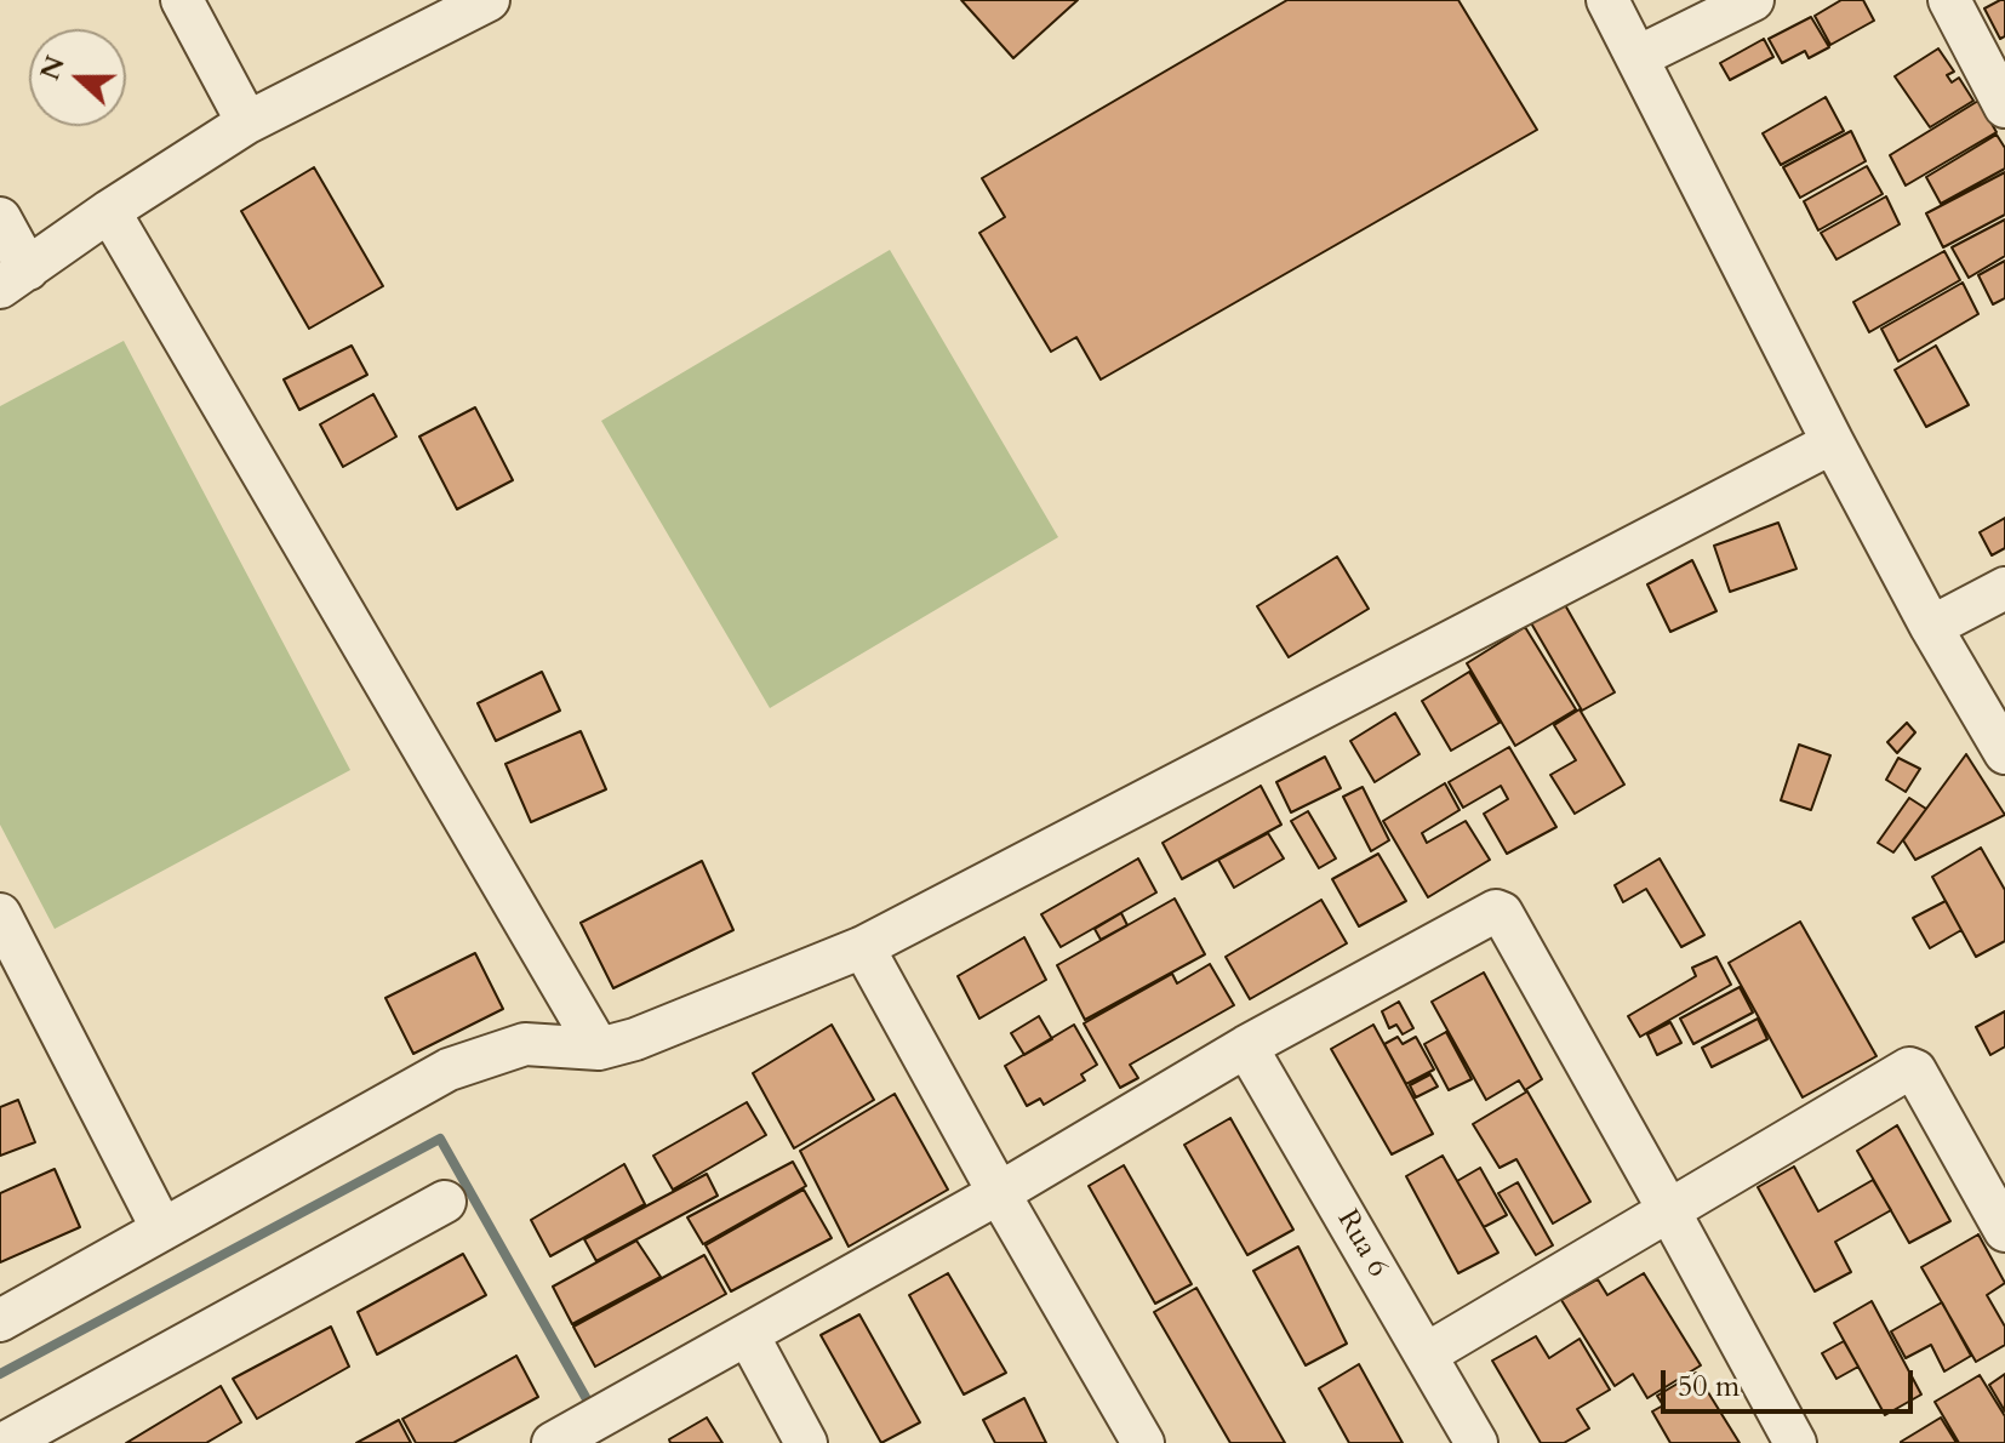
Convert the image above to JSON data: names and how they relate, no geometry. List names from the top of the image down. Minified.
{"streets":{"street":["Rua 6"]},"scale_bar":"50 m","north":"left"}
